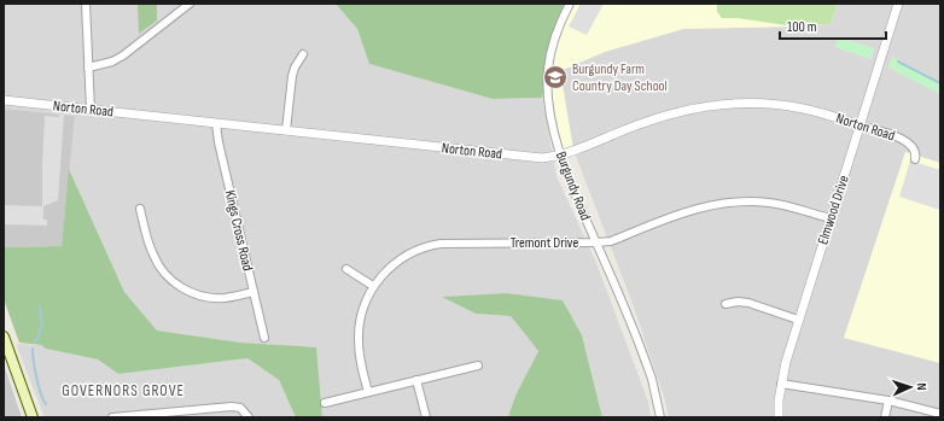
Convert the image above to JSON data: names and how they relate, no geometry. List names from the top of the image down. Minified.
{"streets":{"street":["Norton Road","Burgundy Road","Elmwood Drive","Kings Cross Road","Tremont Drive"]},"crossings":[["Norton Road","Burgundy Road"],["Norton Road","Elmwood Drive"],["Norton Road","Kings Cross Road"],["Burgundy Road","Tremont Drive"],["Elmwood Drive","Tremont Drive"]],"districts":["GOVERNORS GROVE"],"places":{"school or university":["Burgundy Farm Country Day School"]},"scale_bar":"100 m","north":"right"}
